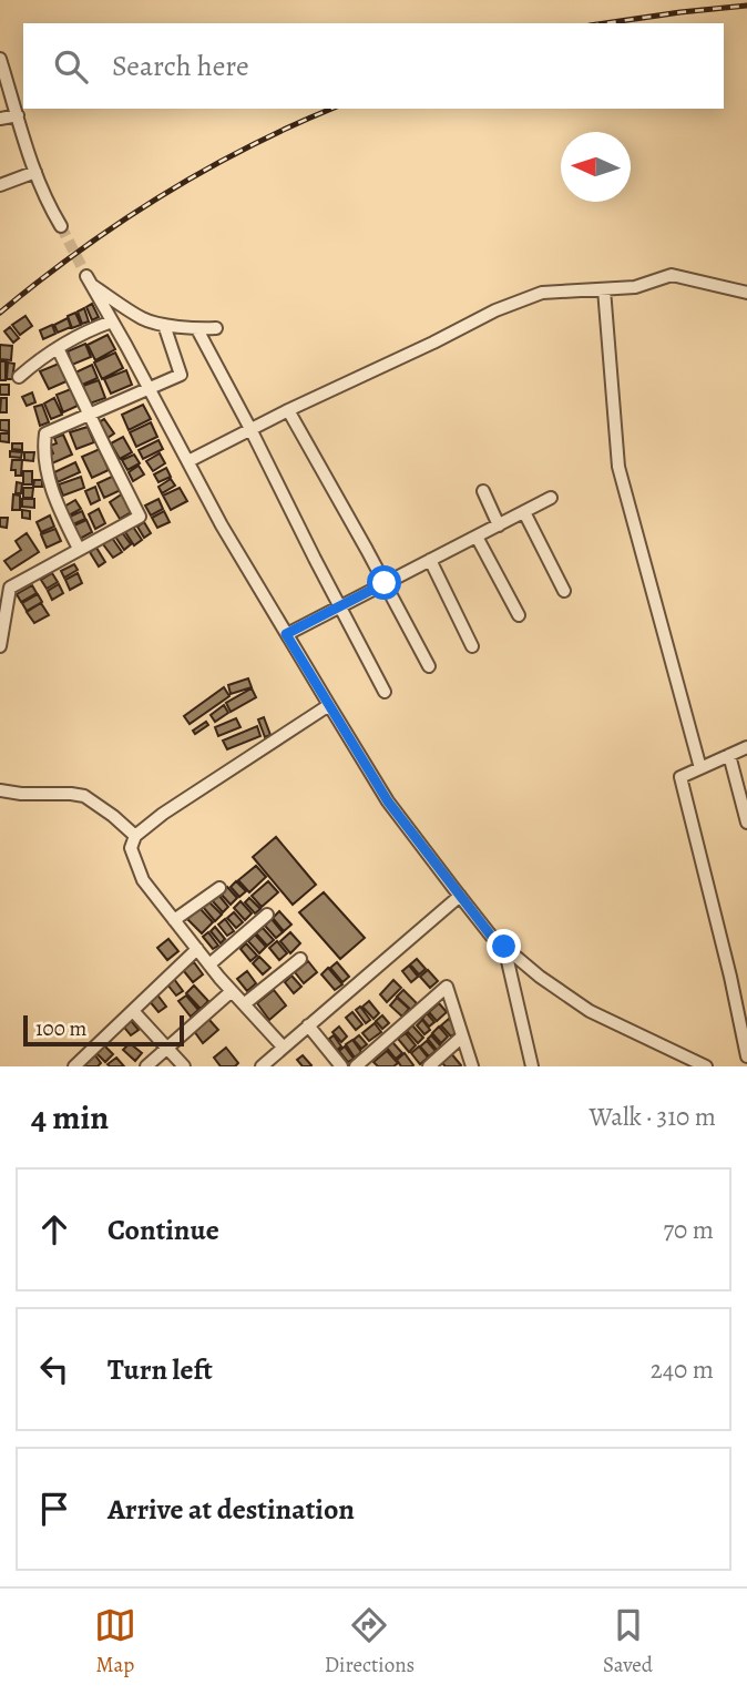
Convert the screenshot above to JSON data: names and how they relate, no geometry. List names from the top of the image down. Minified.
{"scale_bar":"100 m","north":"left","page":{"search":"Search here","scale":"100 m","heading":["4 min","Walk · 310 m"],"list":[["Continue","70 m"],["Turn left","240 m"],"Arrive at destination"],"nav":["Map","Directions","Saved"]}}
